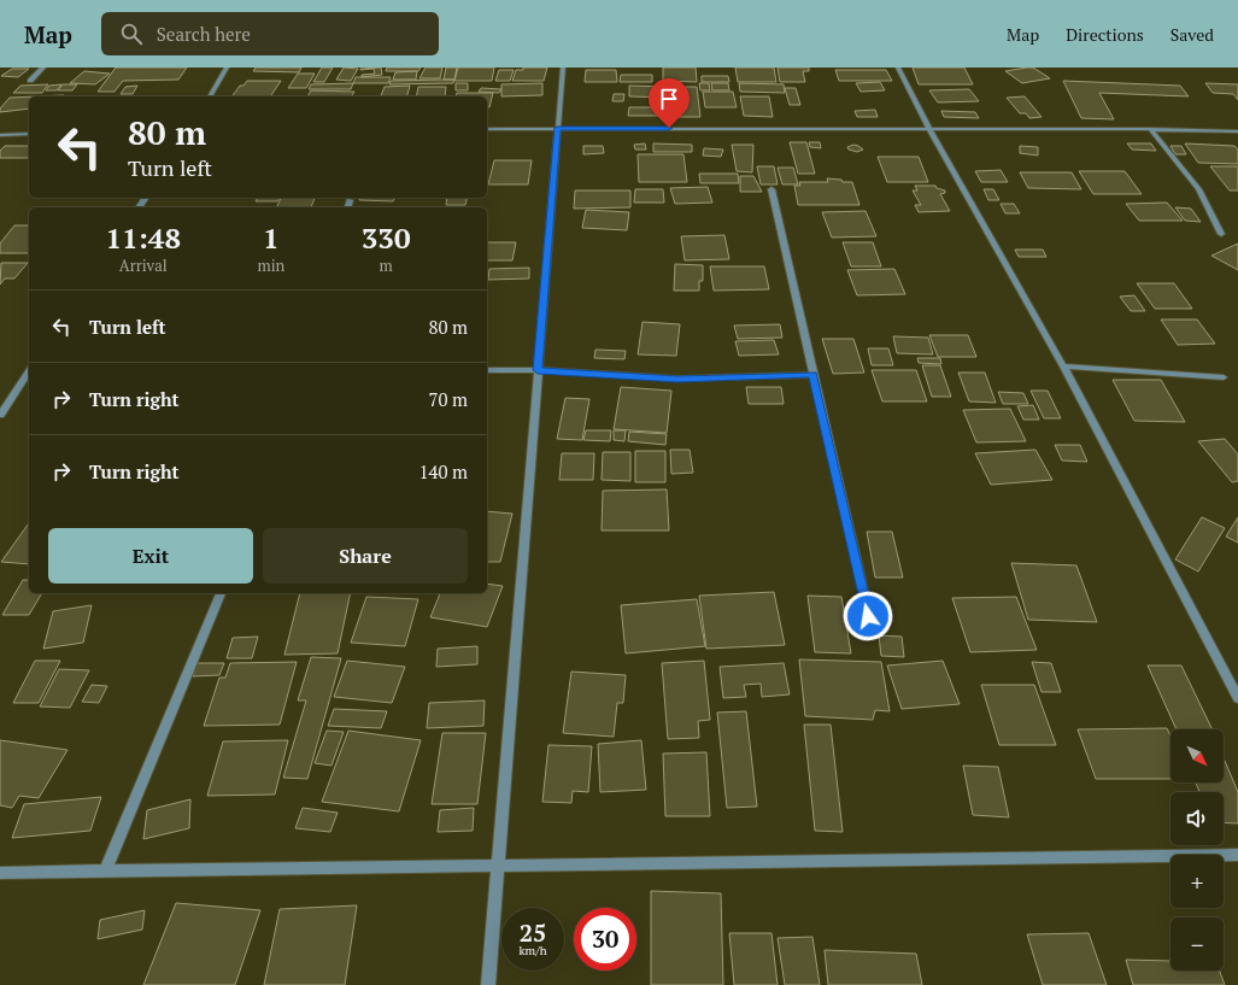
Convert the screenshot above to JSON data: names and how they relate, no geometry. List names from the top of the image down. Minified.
{"north":"bottom right","page":{"header":"Map","search":"Search here","nav":["Map","Directions","Saved"],"turn":["80 m","Turn left"],"eta":["11:48","Arrival","1","min","330","m"],"list":[{"name":"Turn left","value":"80 m"},{"name":"Turn right","value":"70 m"},{"name":"Turn right","value":"140 m"}],"buttons":["Exit","Share"],"map_buttons":["+","−"],"speed":"25 km/h","limit":"30"}}
